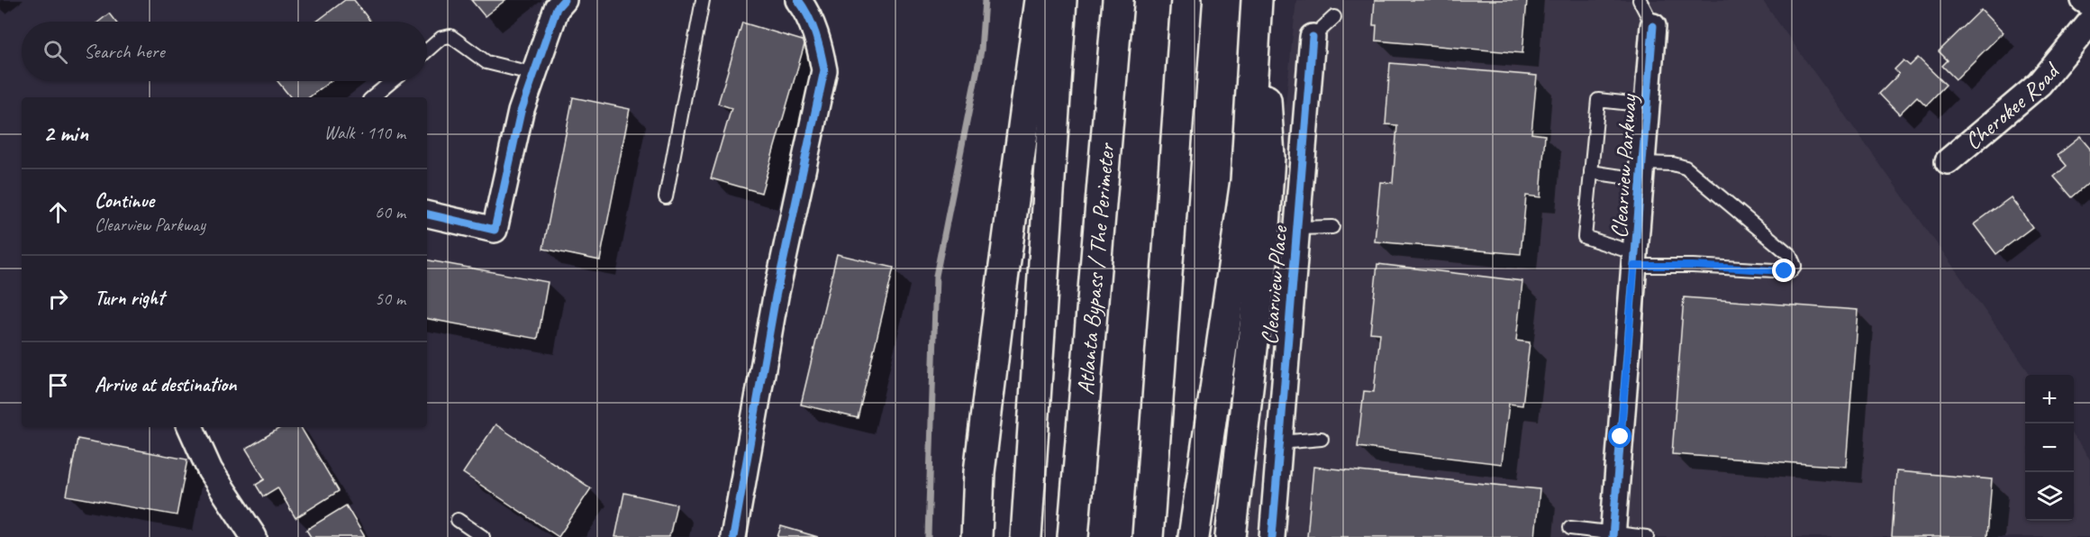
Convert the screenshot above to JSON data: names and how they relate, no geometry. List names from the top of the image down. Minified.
{"streets":{"highway":["Atlanta Bypass / The Perimeter"],"street":["Cherokee Road","Clearview Parkway","Clearview Place"]},"page":{"search":"Search here","heading":["2 min","Walk · 110 m"],"list":[["Continue","Clearview Parkway","60 m"],["Turn right","50 m"],"Arrive at destination"],"map_buttons":["+","−"]}}
